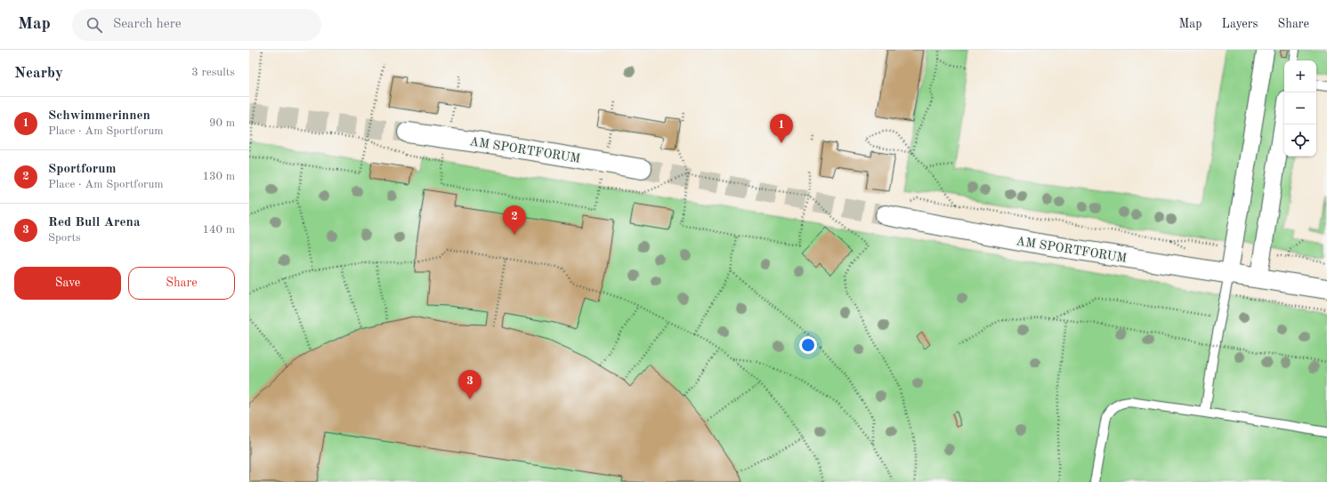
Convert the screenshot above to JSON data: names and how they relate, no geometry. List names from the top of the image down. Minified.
{"streets":{"main road":["AM SPORTFORUM"]},"page":{"header":"Map","search":"Search here","nav":["Map","Layers","Share"],"heading":["Nearby","3 results"],"map_buttons":["+","−"],"list":[{"mark":"1","name":"Schwimmerinnen","note":"Place · Am Sportforum","value":"90 m"},{"mark":"2","name":"Sportforum","note":"Place · Am Sportforum","value":"130 m"},{"mark":"3","name":"Red Bull Arena","note":"Sports","value":"140 m"}],"pins":["1","2","3"],"buttons":["Save","Share"]}}
